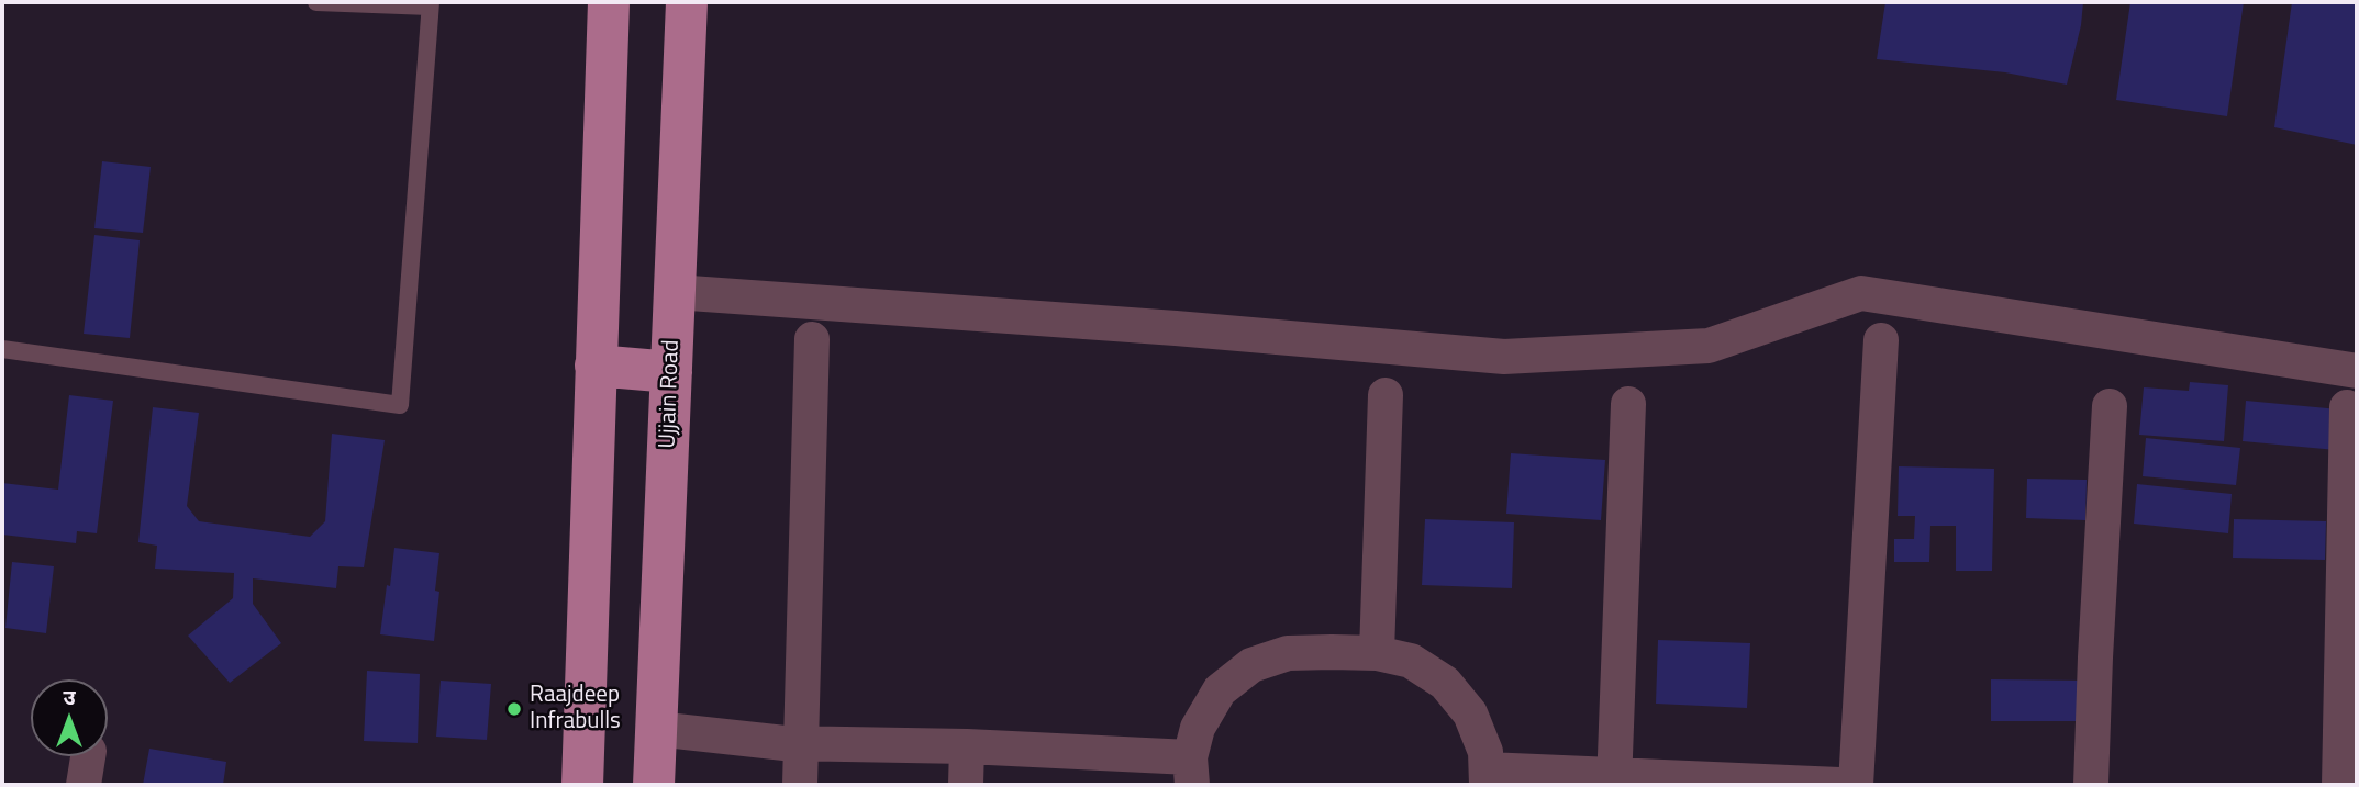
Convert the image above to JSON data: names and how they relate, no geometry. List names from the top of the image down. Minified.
{"streets":{"main road":["Ujjain Road"]},"places":["Raajdeep Infrabulls"],"north":"top"}
